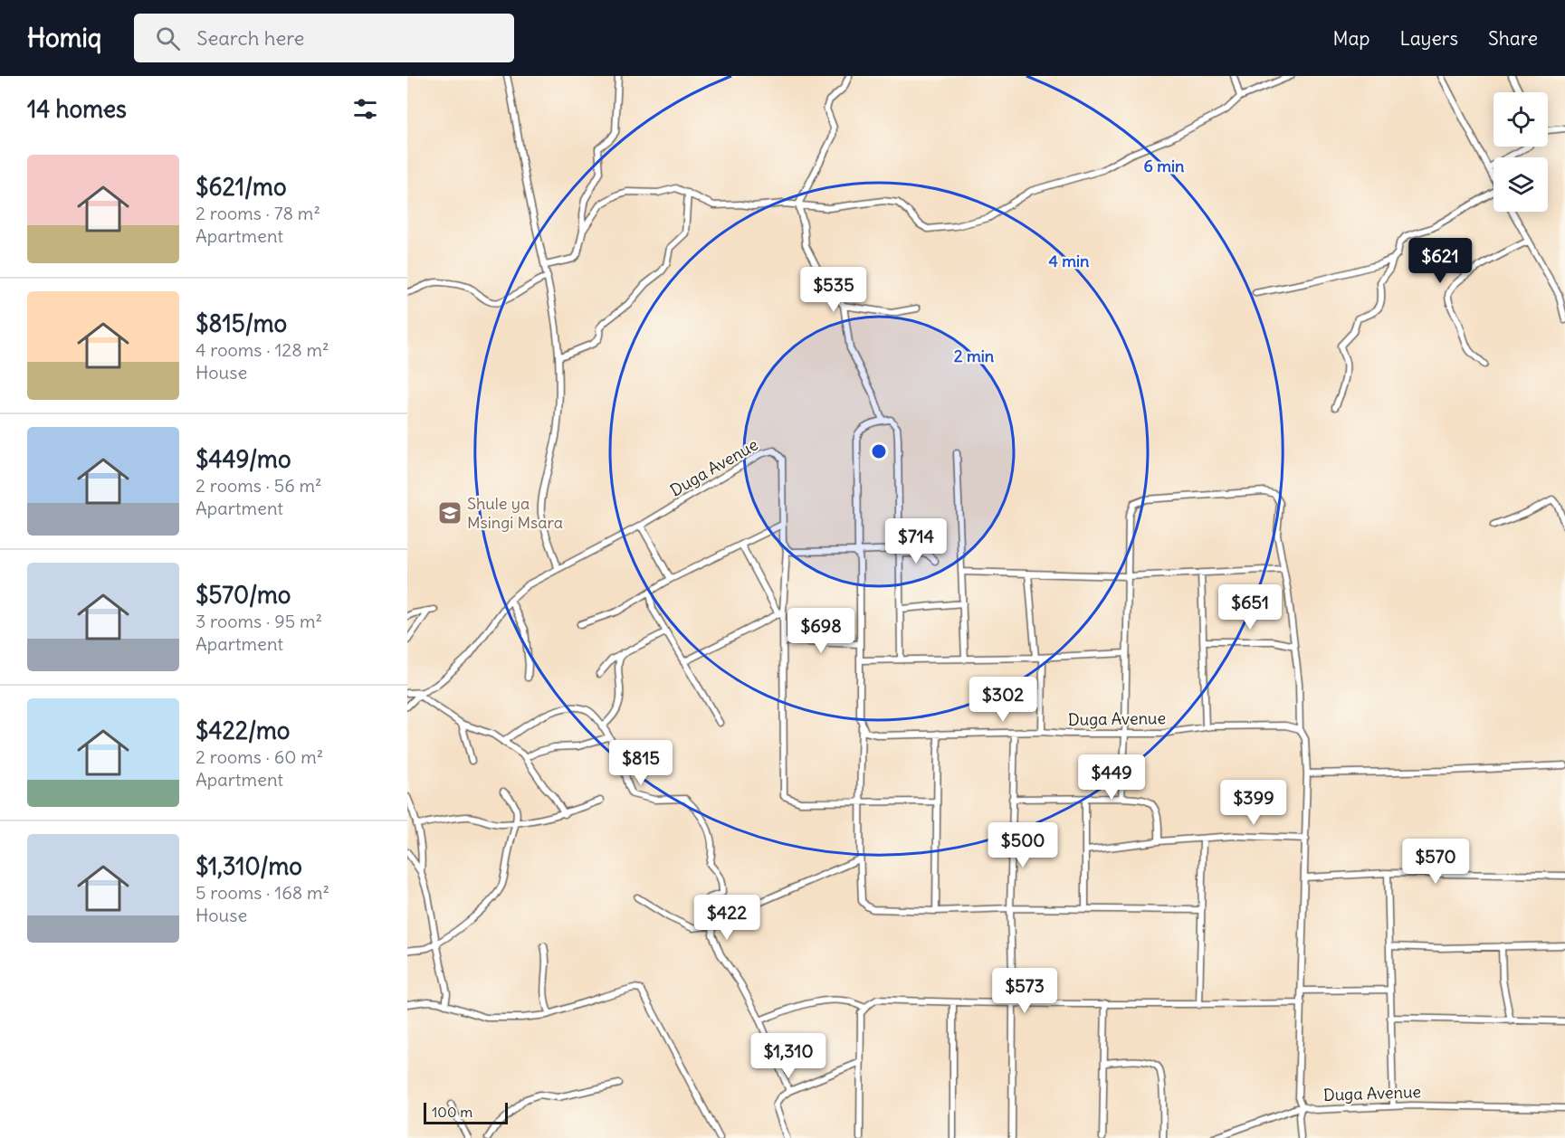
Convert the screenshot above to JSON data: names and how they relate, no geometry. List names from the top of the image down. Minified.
{"streets":{"street":["Duga Avenue"]},"places":{"school or university":["Shule ya Msingi Msara"]},"scale_bar":"100 m","page":{"header":"Homiq","search":"Search here","nav":["Map","Layers","Share"],"heading":"14 homes","list":[{"name":"$621/mo","note":"2 rooms · 78 m² · Apartment"},{"name":"$815/mo","note":"4 rooms · 128 m² · House"},{"name":"$449/mo","note":"2 rooms · 56 m² · Apartment"},{"name":"$570/mo","note":"3 rooms · 95 m² · Apartment"},{"name":"$422/mo","note":"2 rooms · 60 m² · Apartment"},{"name":"$1,310/mo","note":"5 rooms · 168 m² · House"}],"price":["$621","$535","$714","$651","$698","$302","$815","$449","$399","$500","$570","$422","$573","$1,310"],"scale":"100 m"},"rings":["6 min","4 min","2 min"]}
